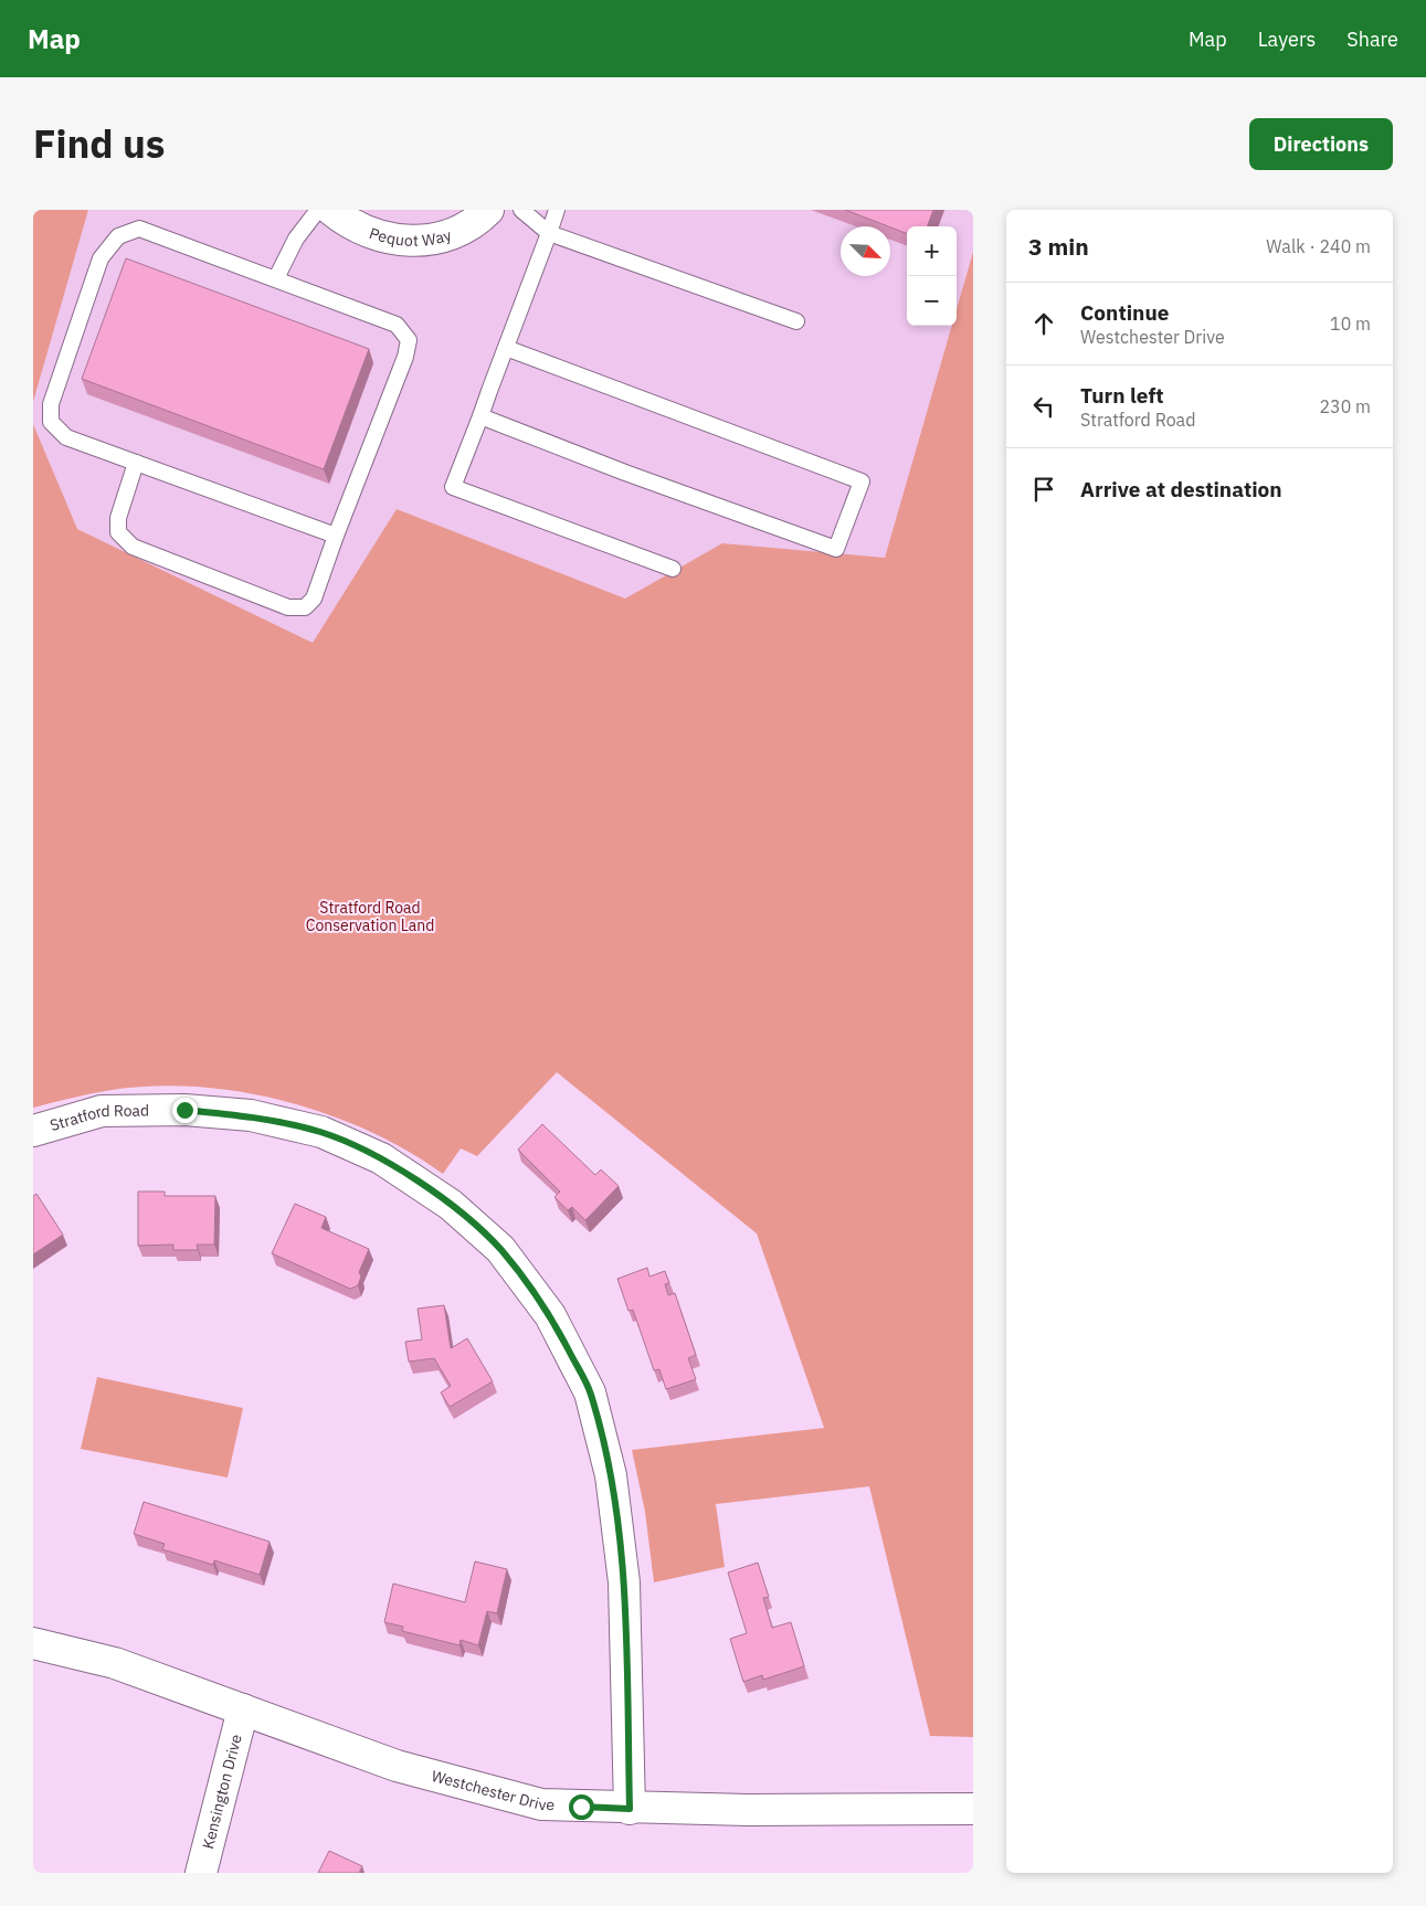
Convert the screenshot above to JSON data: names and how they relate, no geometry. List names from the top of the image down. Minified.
{"streets":{"street":["Pequot Way","Stratford Road","Westchester Drive","Kensington Drive"]},"crossings":[["Stratford Road","Westchester Drive"],["Westchester Drive","Kensington Drive"]],"parks":["Stratford Road Conservation Land"],"north":"bottom right","page":{"header":"Map","nav":["Map","Layers","Share"],"title":"Find us","buttons":"Directions","heading":["3 min","Walk · 240 m"],"map_buttons":["+","−"],"list":[["Continue","Westchester Drive","10 m"],["Turn left","Stratford Road","230 m"],"Arrive at destination"]}}
